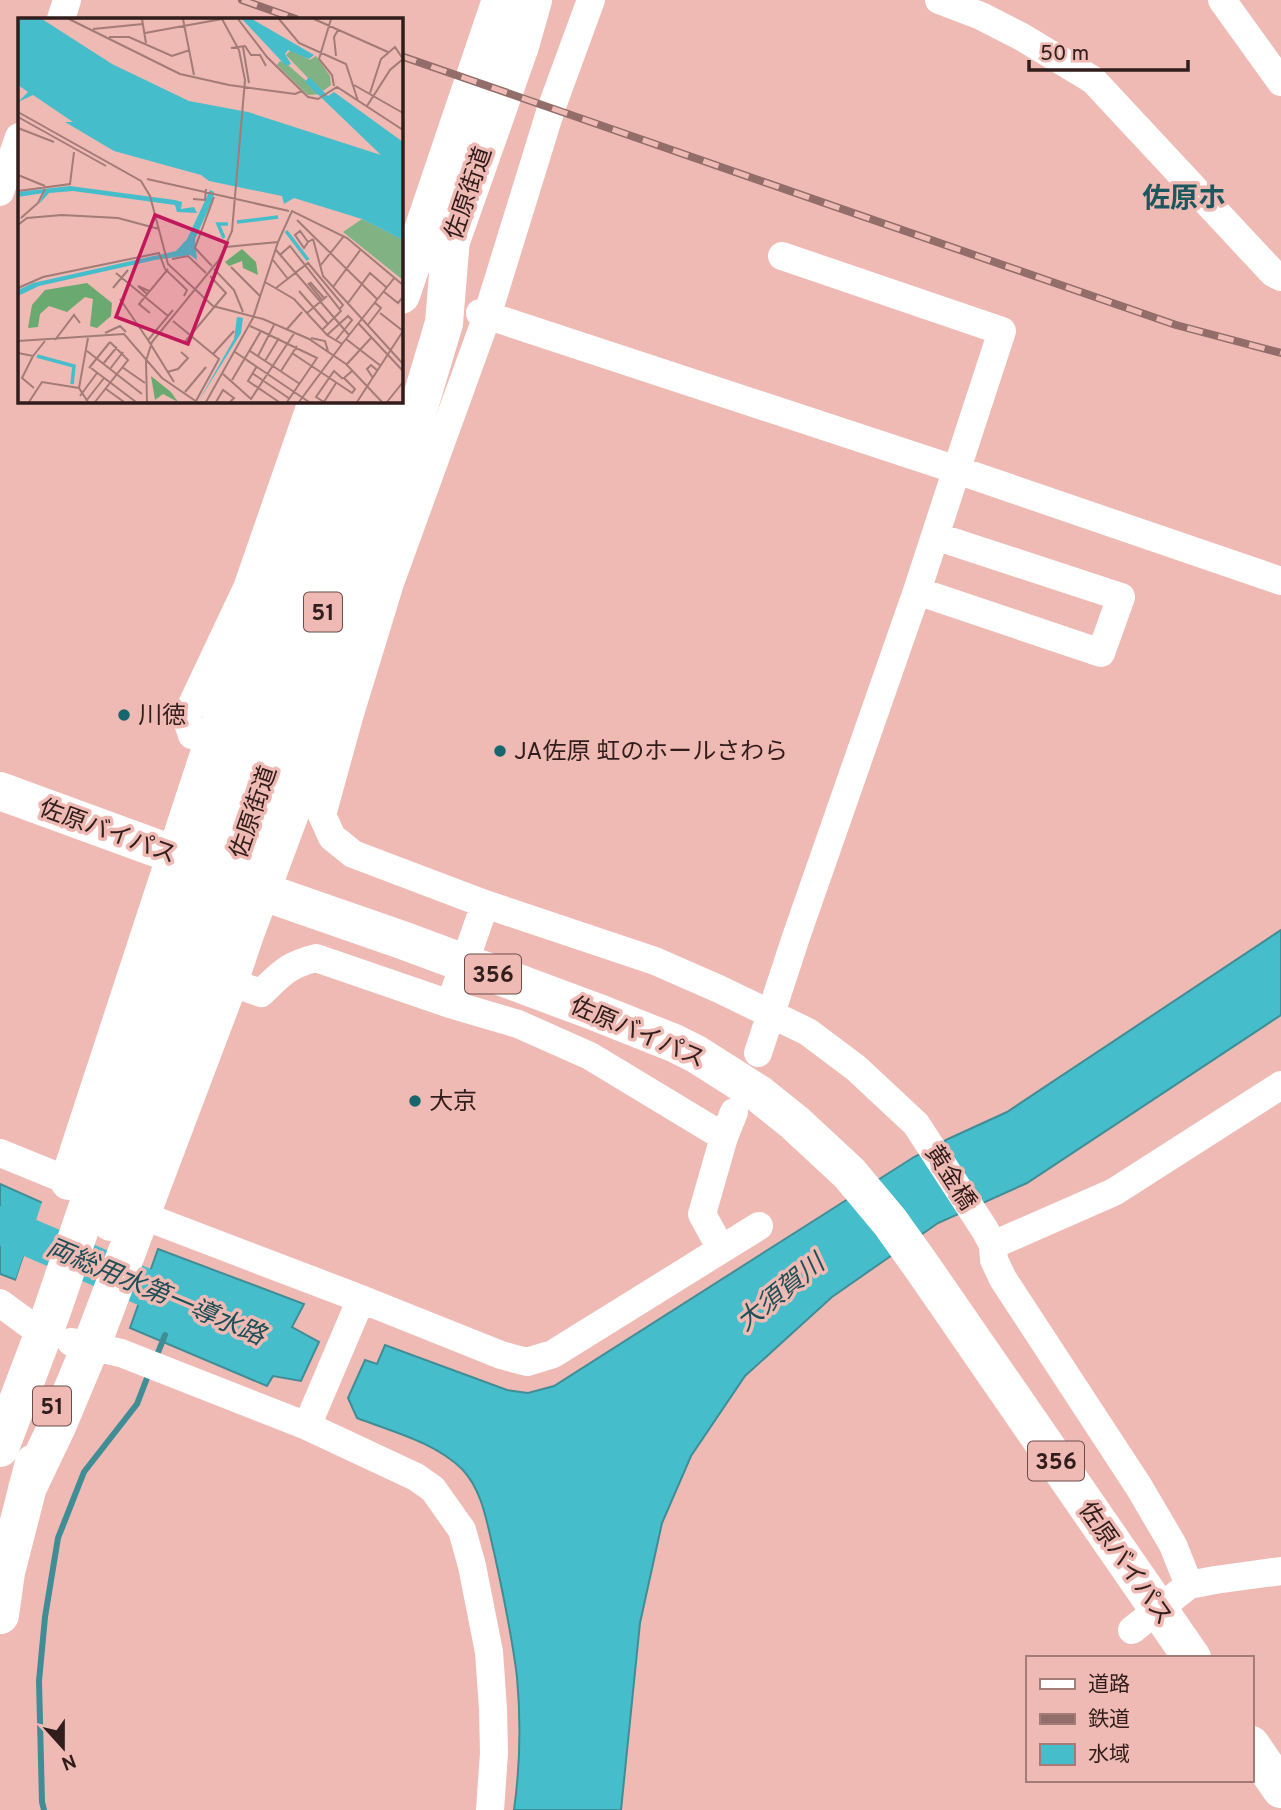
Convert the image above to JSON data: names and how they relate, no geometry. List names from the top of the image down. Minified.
{"streets":{"highway":["佐原街道","51","佐原バイパス","356"],"street":["黄金橋"]},"districts":["佐原ホ"],"water":["両総用水第一導水路","大須賀川"],"places":["川徳","JA佐原 虹のホールさわら","大京"],"legend":["道路","鉄道","水域"],"scale_bar":"50 m","north":"bottom"}
